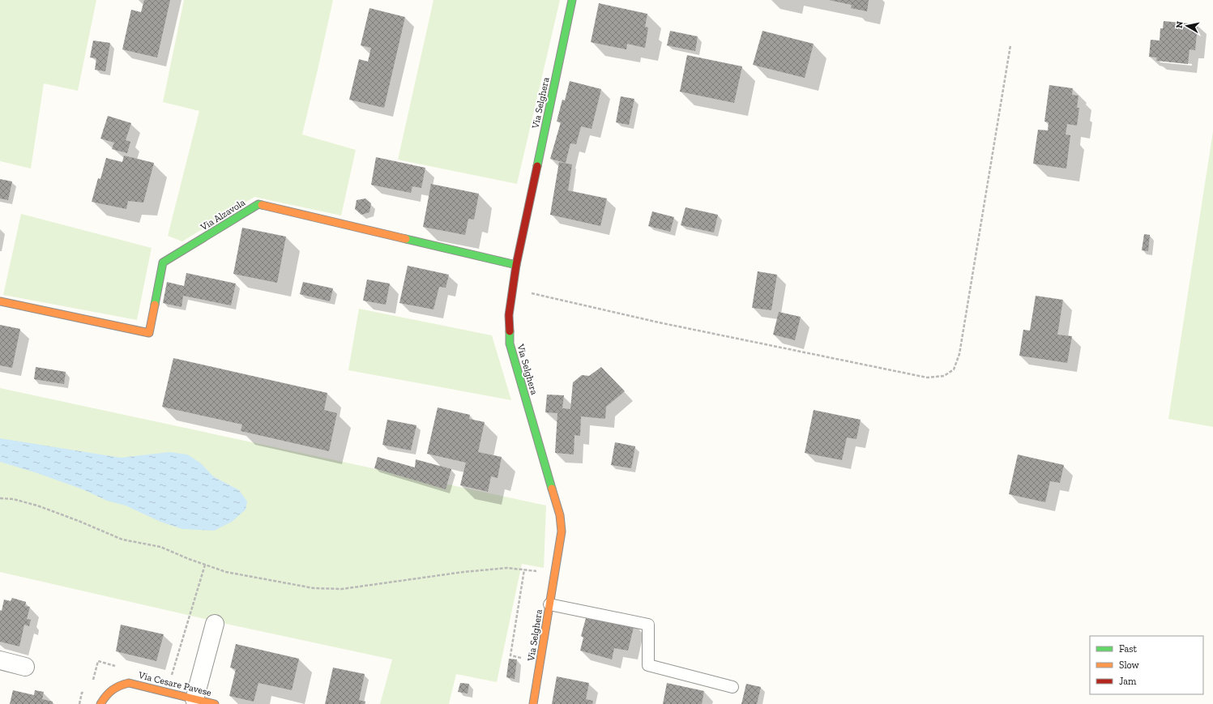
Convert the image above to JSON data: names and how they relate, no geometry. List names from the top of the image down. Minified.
{"streets":{"street":["Via Selghera","Via Alzavola","Via Cesare Pavese"]},"crossings":[["Via Selghera","Via Alzavola"]],"legend":["Fast","Slow","Jam"],"north":"left"}
